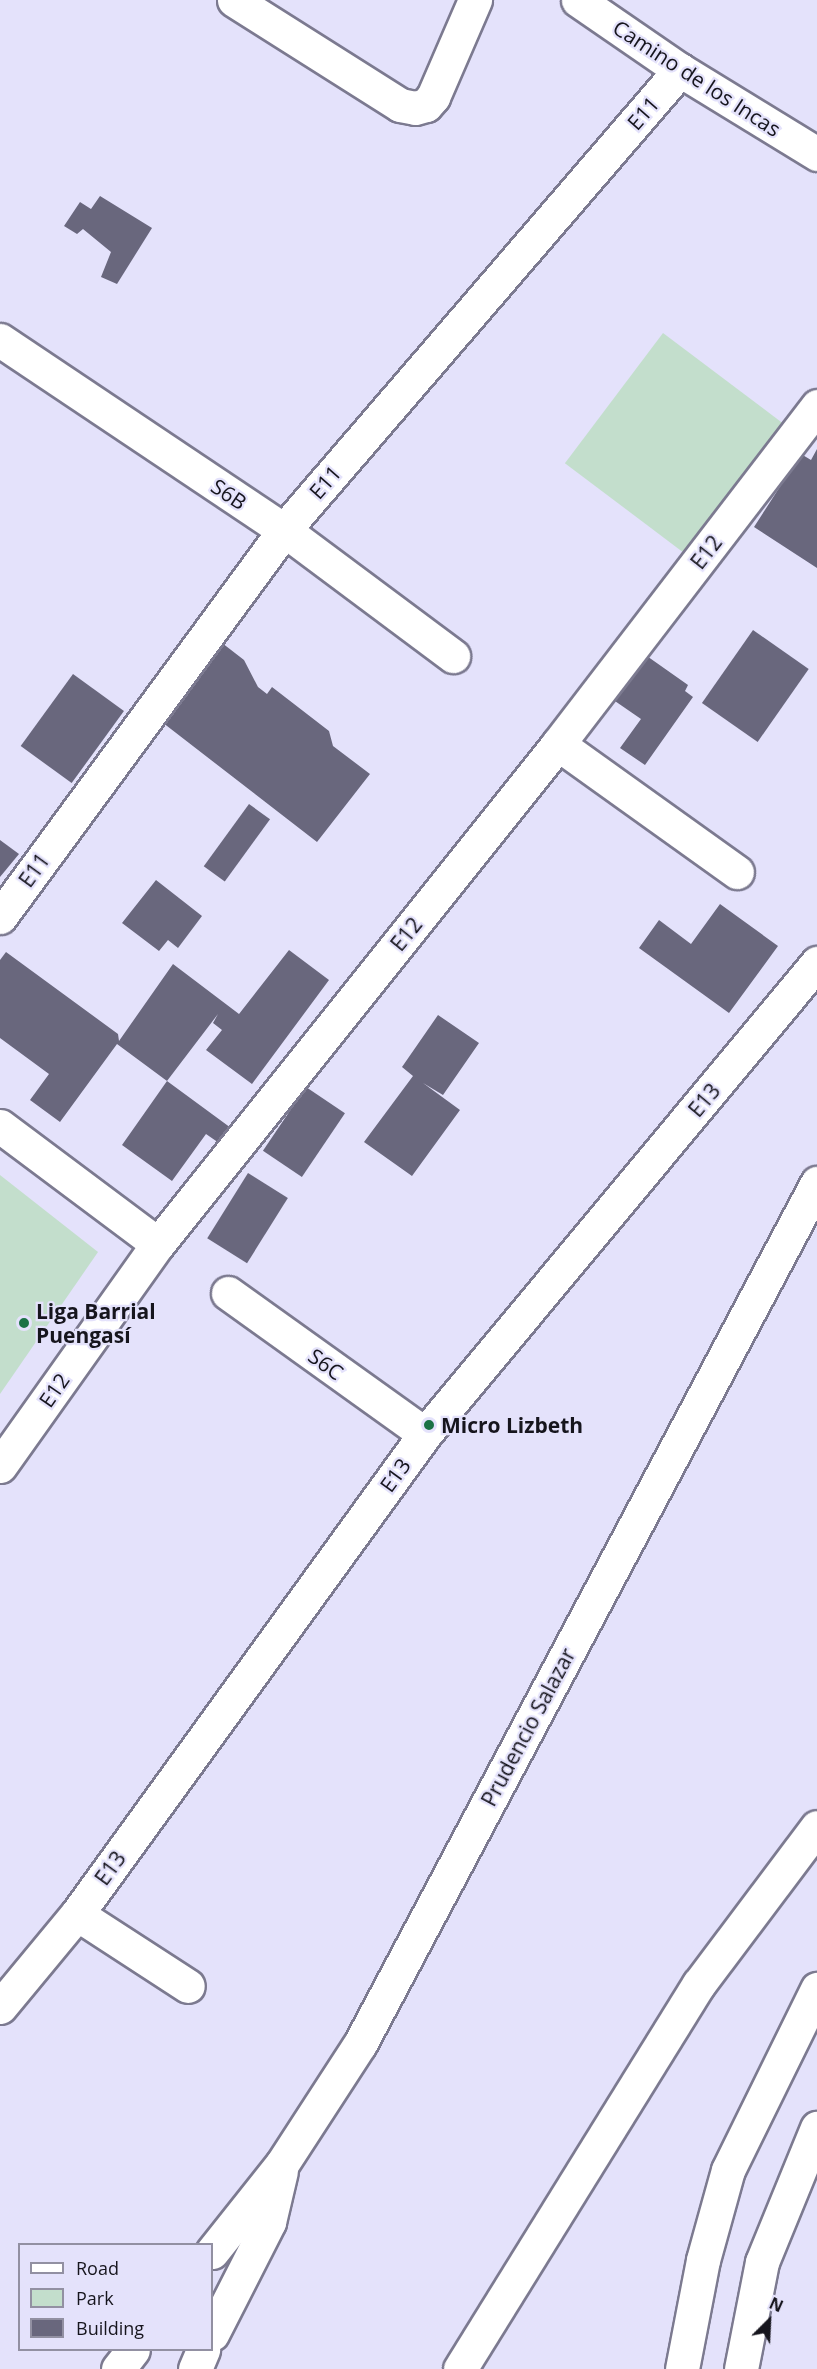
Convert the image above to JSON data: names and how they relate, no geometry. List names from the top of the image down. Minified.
{"streets":{"street":["Camino de los Incas","E11","S6B","E12","E13","S6C","Prudencio Salazar"]},"crossings":[["Camino de los Incas","E11"],["E11","S6B"],["E13","S6C"]],"places":["Liga Barrial Puengasí","Micro Lizbeth"],"legend":["Road","Park","Building"],"north":"top right"}
